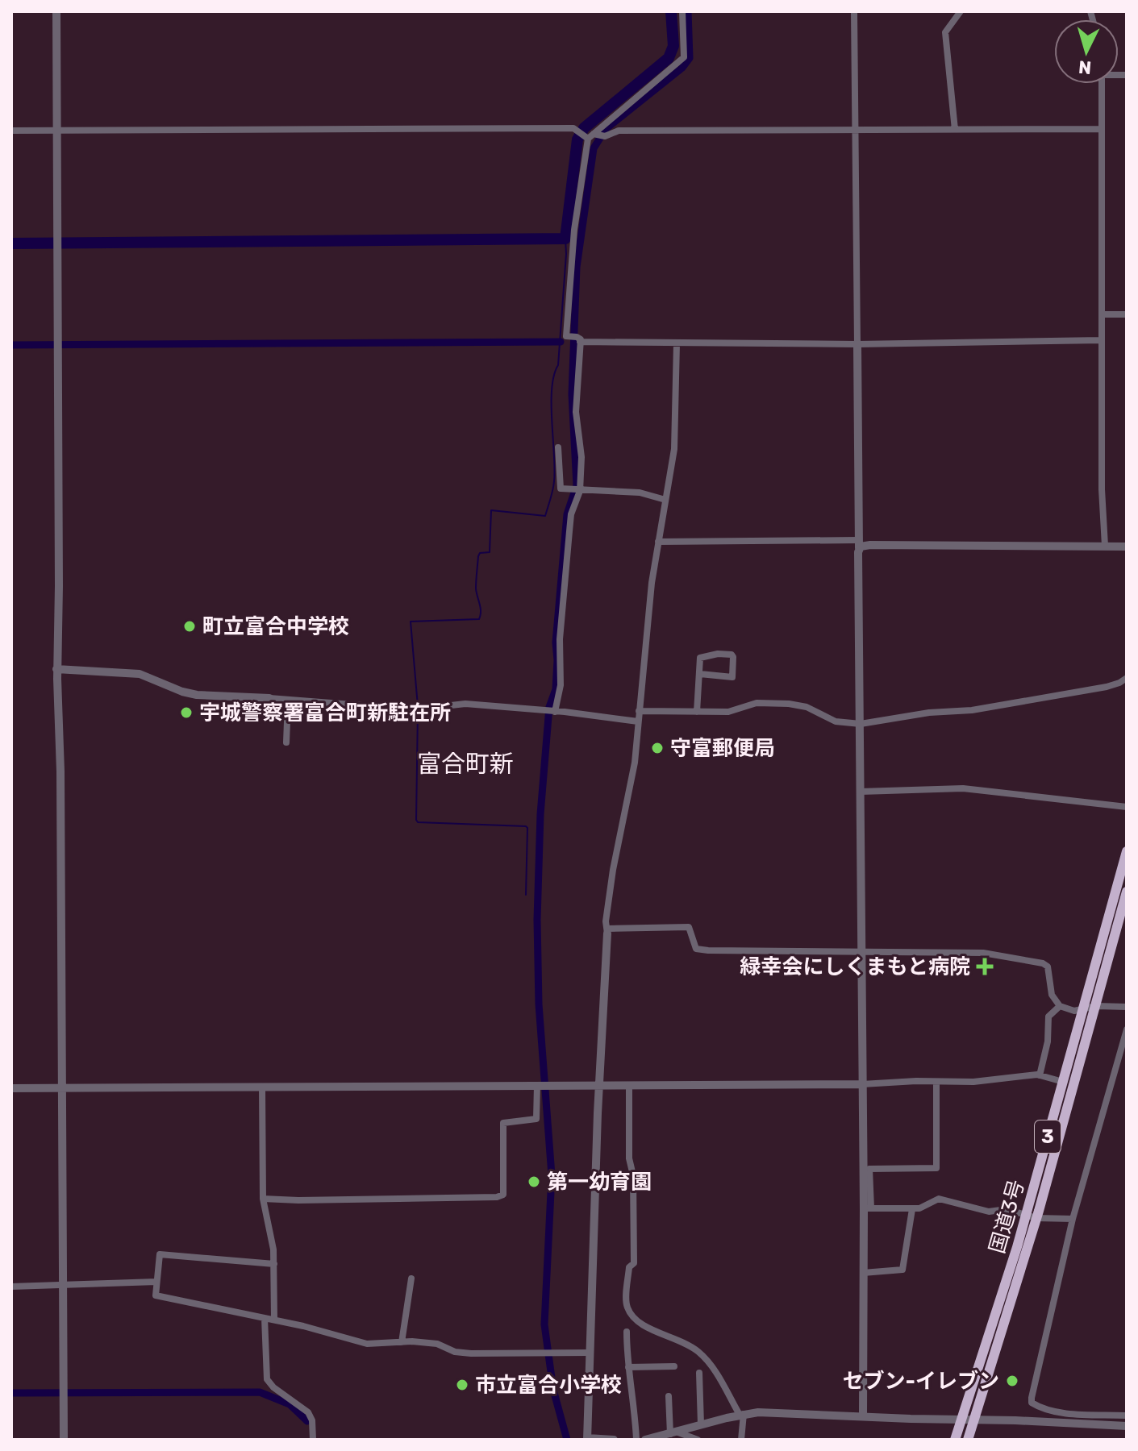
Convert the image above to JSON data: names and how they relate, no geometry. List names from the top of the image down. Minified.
{"streets":{"highway":["3","国道3号"]},"districts":["富合町新"],"places":{"other":["町立富合中学校","宇城警察署富合町新駐在所","守富郵便局","第一幼育園","セブン-イレブン","市立富合小学校"],"health":["緑幸会にしくまもと病院"]},"north":"bottom"}
